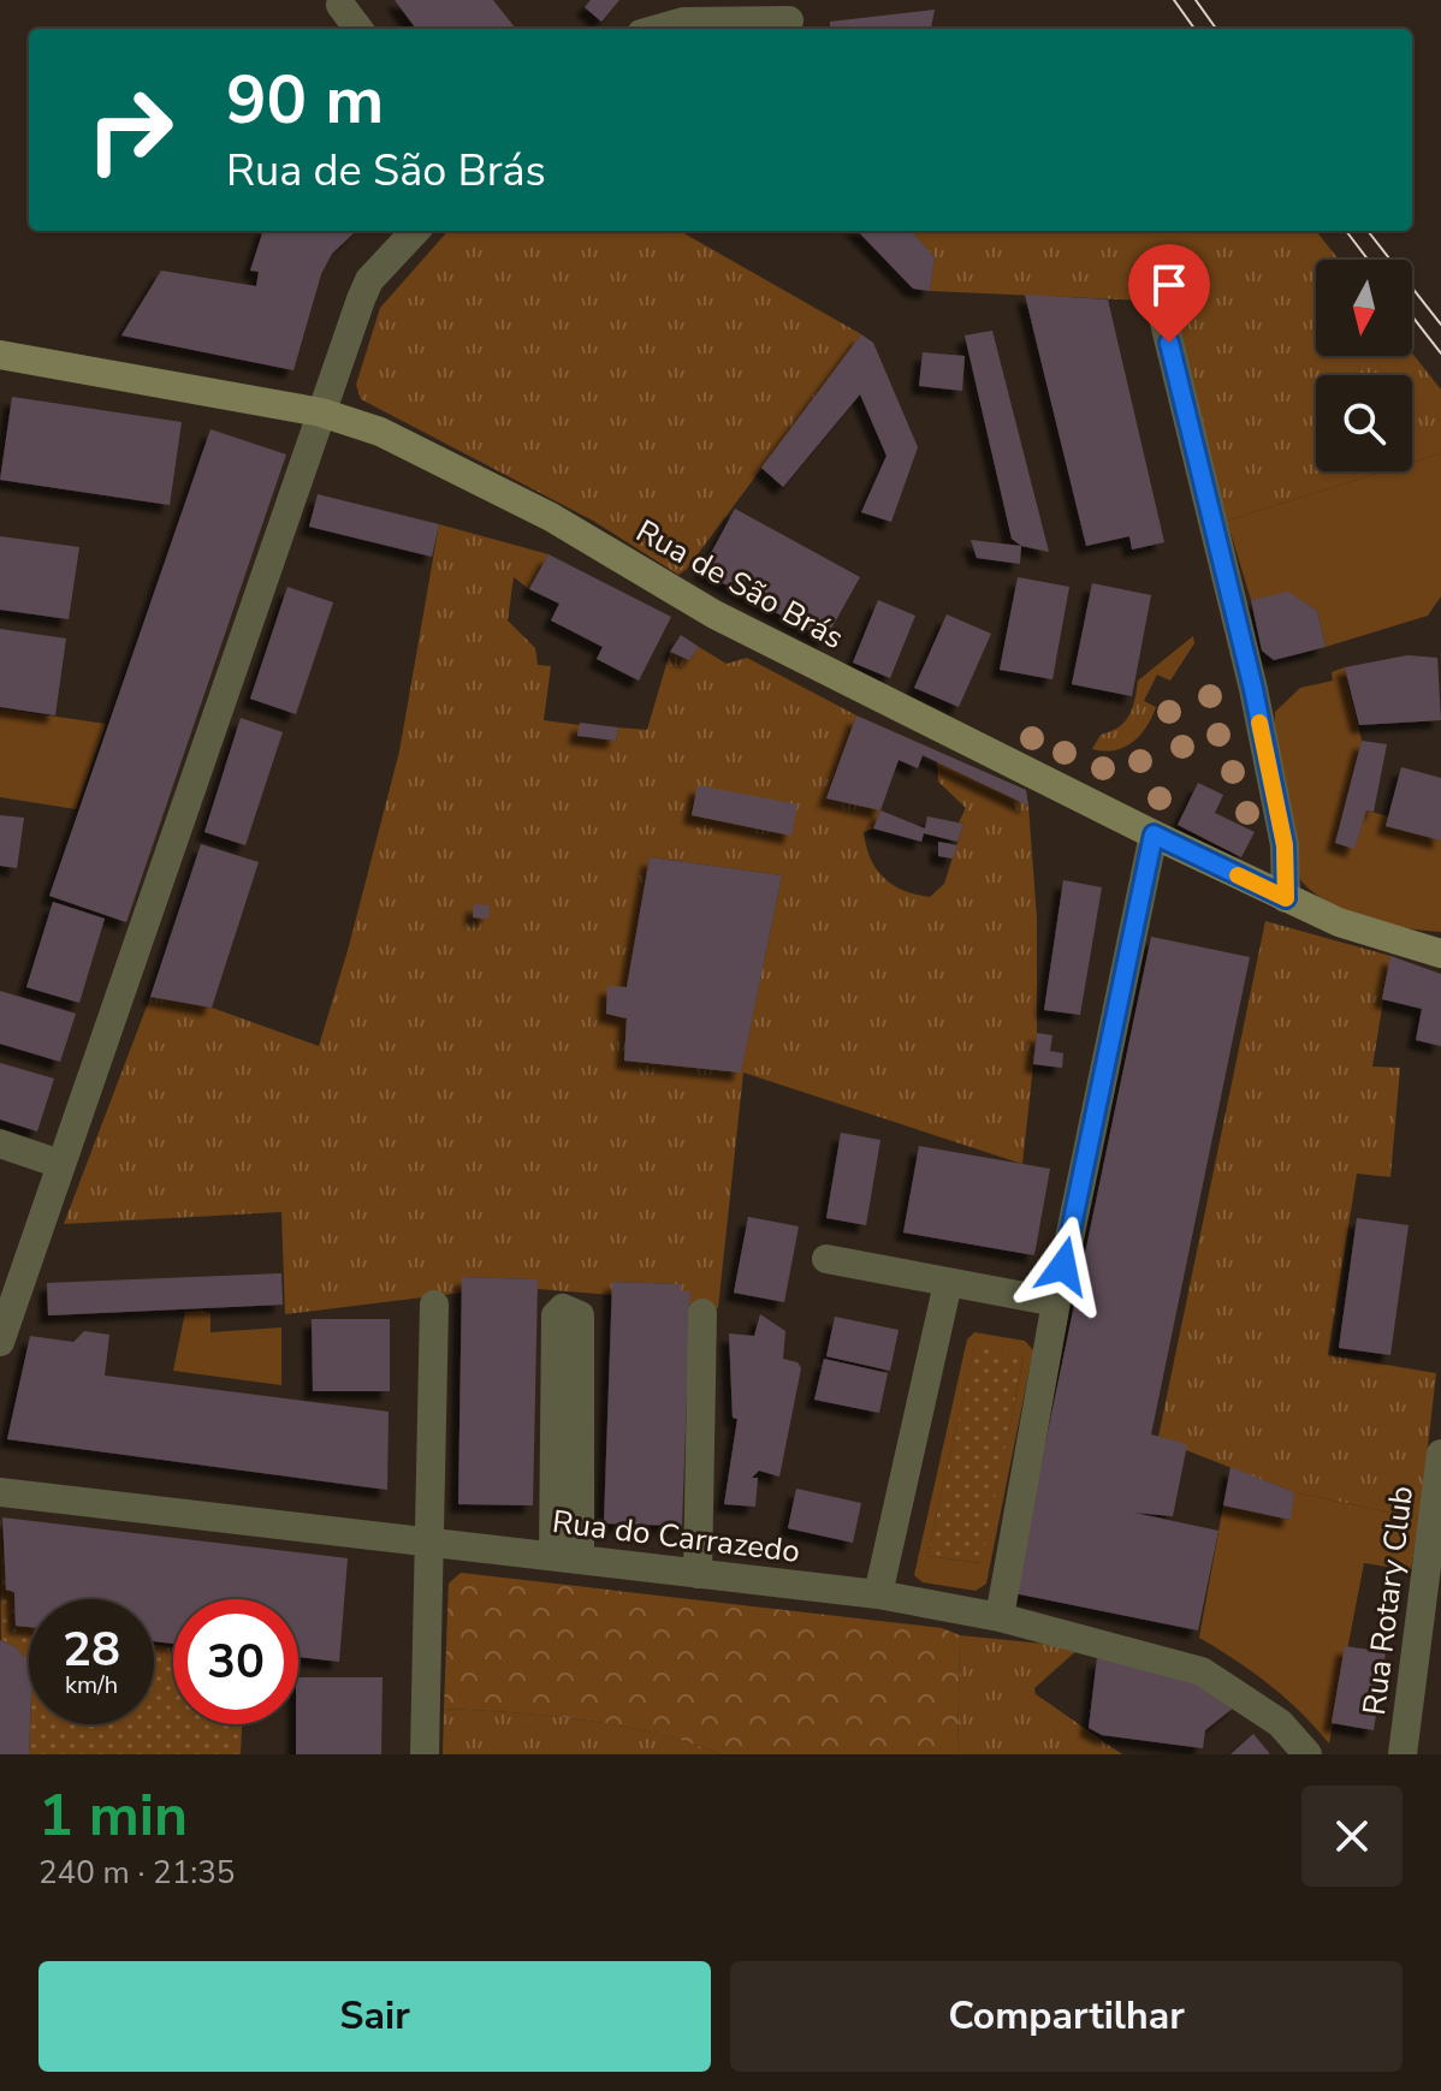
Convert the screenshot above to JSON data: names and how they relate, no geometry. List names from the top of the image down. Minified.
{"streets":{"street":["Rua de São Brás","Rua do Carrazedo","Rua Rotary Club"]},"north":"bottom","page":{"turn":["90 m","Rua de São Brás"],"speed":"28 km/h","limit":"30","heading":["1 min","240 m · 21:35"],"buttons":["Sair","Compartilhar"]}}
